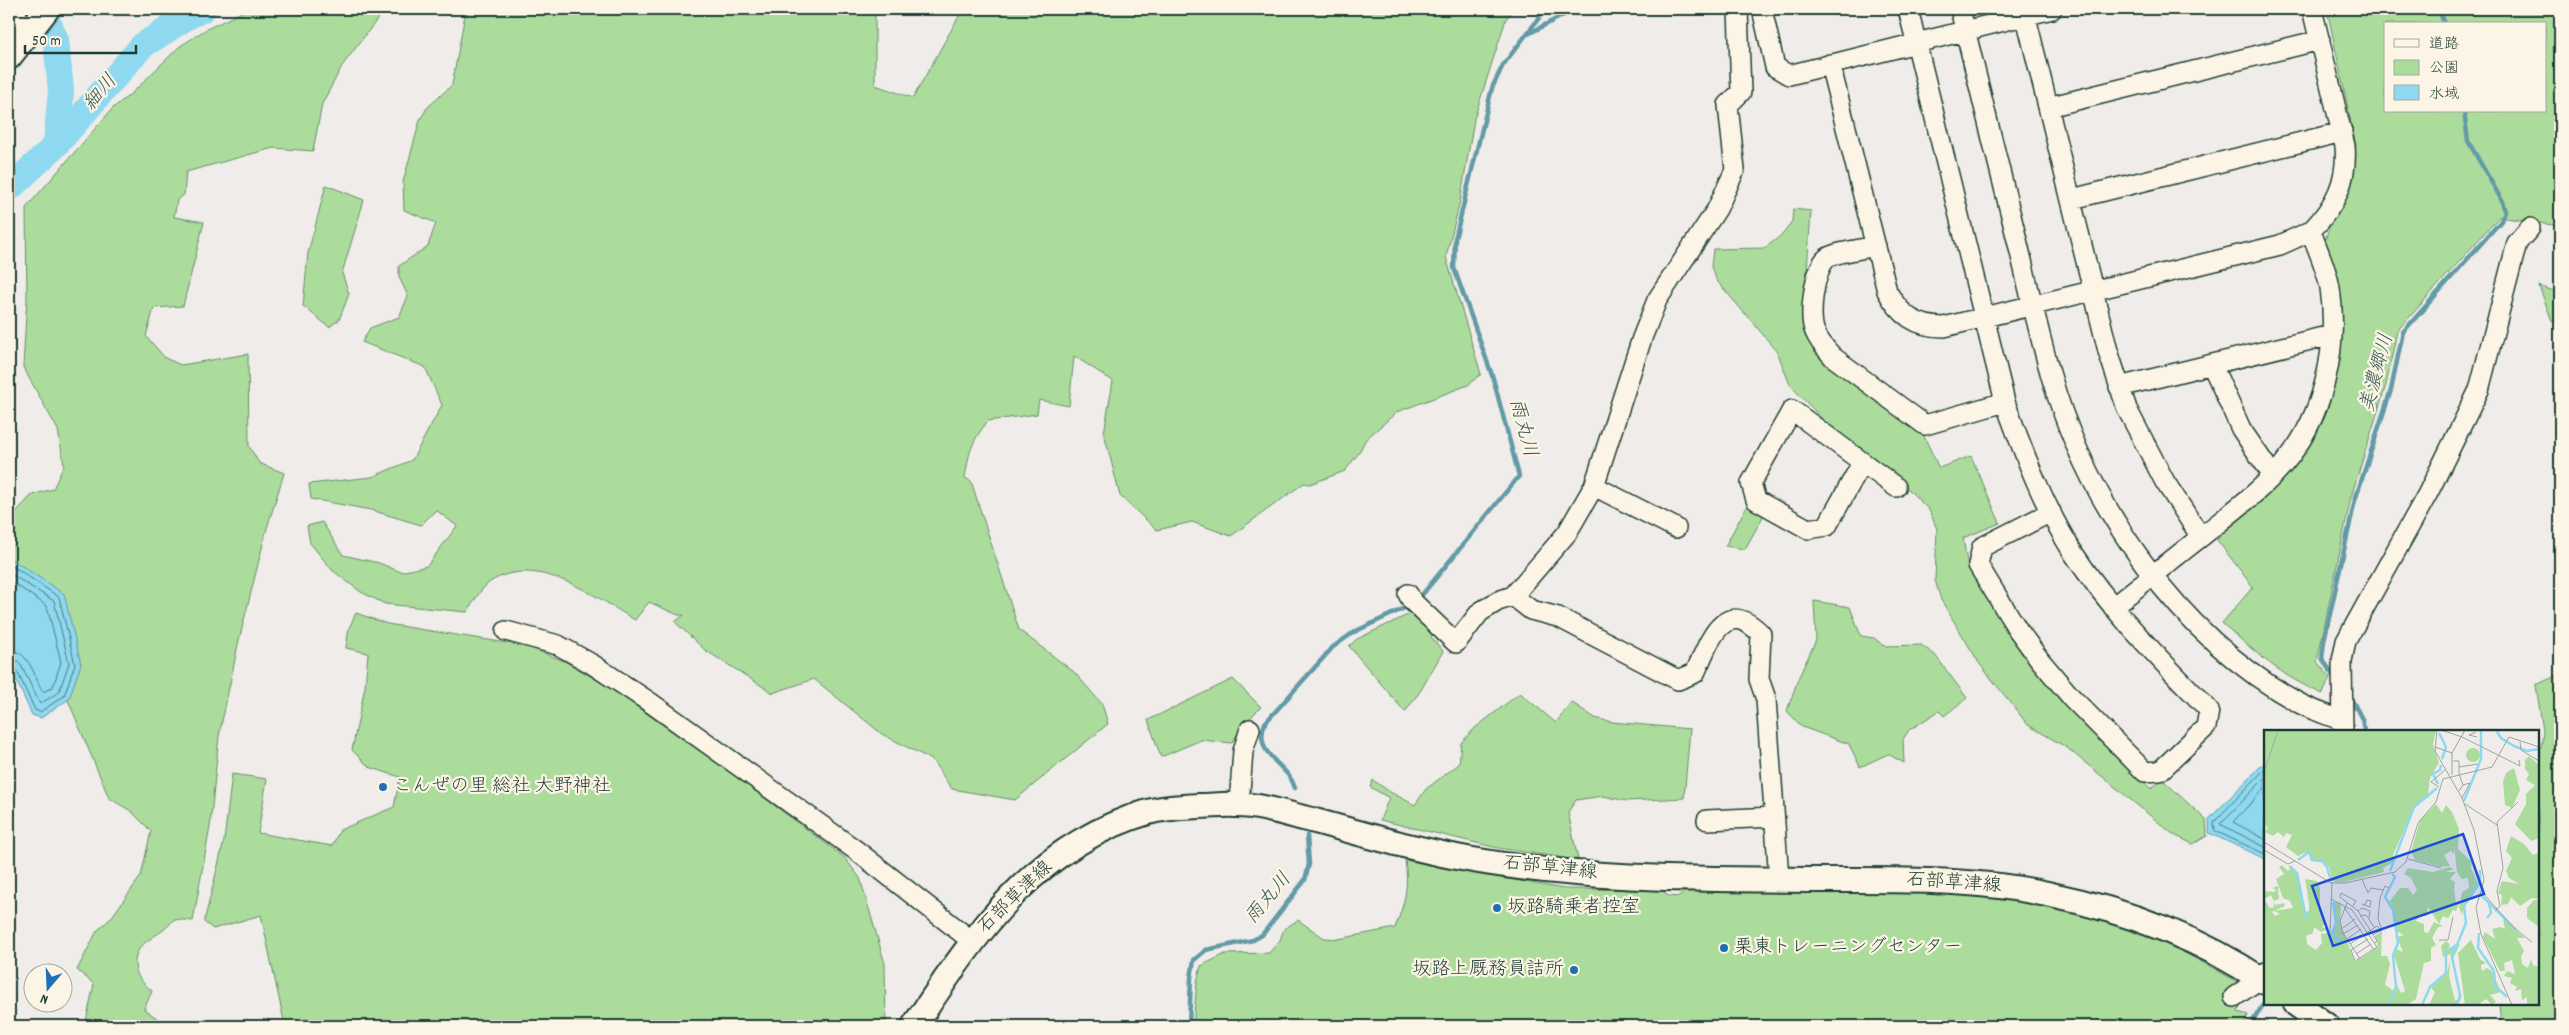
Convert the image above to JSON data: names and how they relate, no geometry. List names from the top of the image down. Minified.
{"streets":{"main road":["石部草津線"]},"water":["細川","美濃郷川","雨丸川"],"places":["こんぜの里 総社 大野神社","坂路騎乗者控室","栗東トレーニングセンター","坂路上厩務員詰所"],"legend":["道路","公園","水域"],"scale_bar":"50 m","north":"bottom"}
